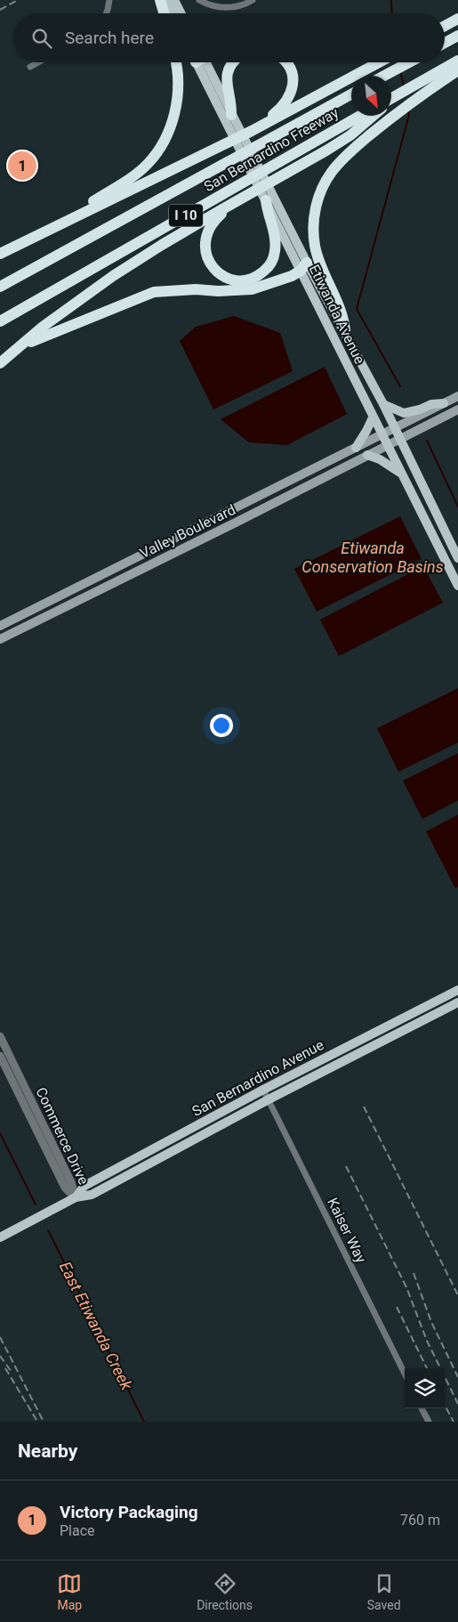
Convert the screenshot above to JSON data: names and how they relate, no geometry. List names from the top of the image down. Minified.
{"streets":{"highway":["San Bernardino Freeway","I 10"],"main road":["Etiwanda Avenue","Valley Boulevard","San Bernardino Avenue"],"street":["Commerce Drive","Kaiser Way"]},"crossings":[["Etiwanda Avenue","Valley Boulevard"],["San Bernardino Avenue","Commerce Drive"],["San Bernardino Avenue","Kaiser Way"]],"water":["Etiwanda Conservation Basins","East Etiwanda Creek"],"north":"bottom right","page":{"search":"Search here","pins":"1","heading":"Nearby","list":[{"mark":"1","name":"Victory Packaging","note":"Place","value":"760 m"}],"nav":["Map","Directions","Saved"]}}
